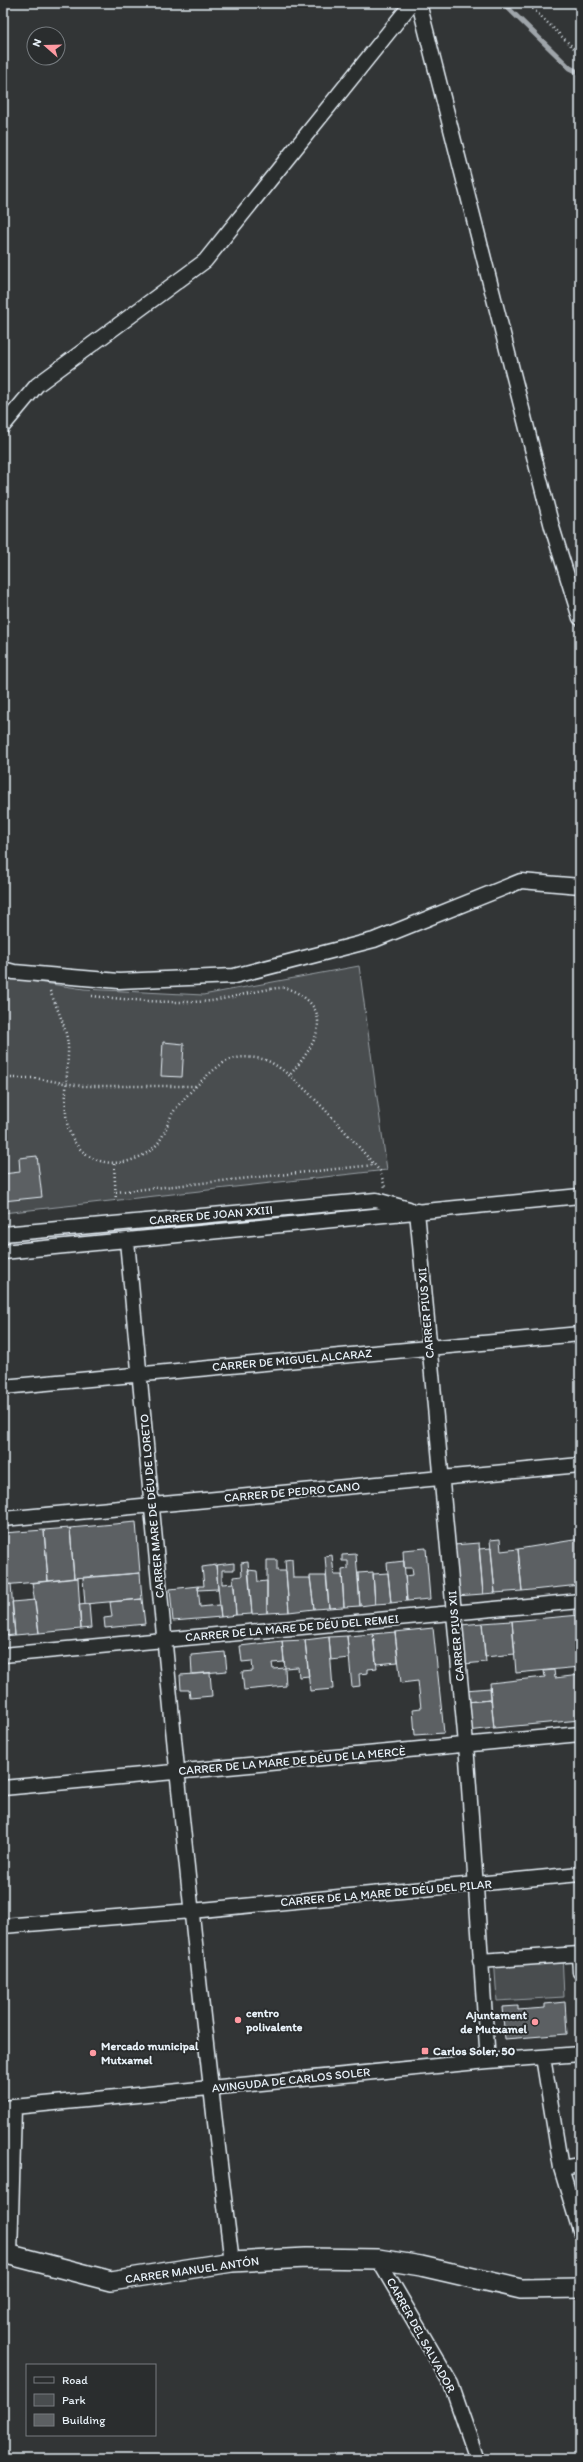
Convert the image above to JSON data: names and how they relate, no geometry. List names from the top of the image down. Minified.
{"streets":{"street":["CARRER DE JOAN XXIII","CARRER PIUS XII","CARRER DE MIGUEL ALCARAZ","CARRER DE PEDRO CANO","CARRER MARE DE DÉU DE LORETO","CARRER DE LA MARE DE DÉU DEL REMEI","CARRER DE LA MARE DE DÉU DE LA MERCÈ","CARRER DE LA MARE DE DÉU DEL PILAR","AVINGUDA DE CARLOS SOLER","CARRER MANUEL ANTÓN","CARRER DEL SALVADOR"]},"crossings":[["CARRER DE JOAN XXIII","CARRER PIUS XII"],["CARRER DE JOAN XXIII","CARRER MARE DE DÉU DE LORETO"],["CARRER PIUS XII","CARRER DE MIGUEL ALCARAZ"],["CARRER PIUS XII","CARRER DE PEDRO CANO"],["CARRER PIUS XII","CARRER DE LA MARE DE DÉU DEL REMEI"],["CARRER PIUS XII","CARRER DE LA MARE DE DÉU DE LA MERCÈ"],["CARRER PIUS XII","CARRER DE LA MARE DE DÉU DEL PILAR"],["CARRER PIUS XII","AVINGUDA DE CARLOS SOLER"],["CARRER DE MIGUEL ALCARAZ","CARRER MARE DE DÉU DE LORETO"],["CARRER DE PEDRO CANO","CARRER MARE DE DÉU DE LORETO"],["CARRER MARE DE DÉU DE LORETO","CARRER DE LA MARE DE DÉU DEL REMEI"],["CARRER MARE DE DÉU DE LORETO","CARRER DE LA MARE DE DÉU DE LA MERCÈ"],["CARRER MARE DE DÉU DE LORETO","CARRER DE LA MARE DE DÉU DEL PILAR"],["CARRER MARE DE DÉU DE LORETO","AVINGUDA DE CARLOS SOLER"],["CARRER MARE DE DÉU DE LORETO","CARRER MANUEL ANTÓN"],["CARRER MANUEL ANTÓN","CARRER DEL SALVADOR"]],"places":{"other":["centro polivalente","Ajuntament de Mutxamel","Mercado municipal Mutxamel"],"transit":["Carlos Soler, 50"]},"legend":["Road","Park","Building"],"north":"left"}
